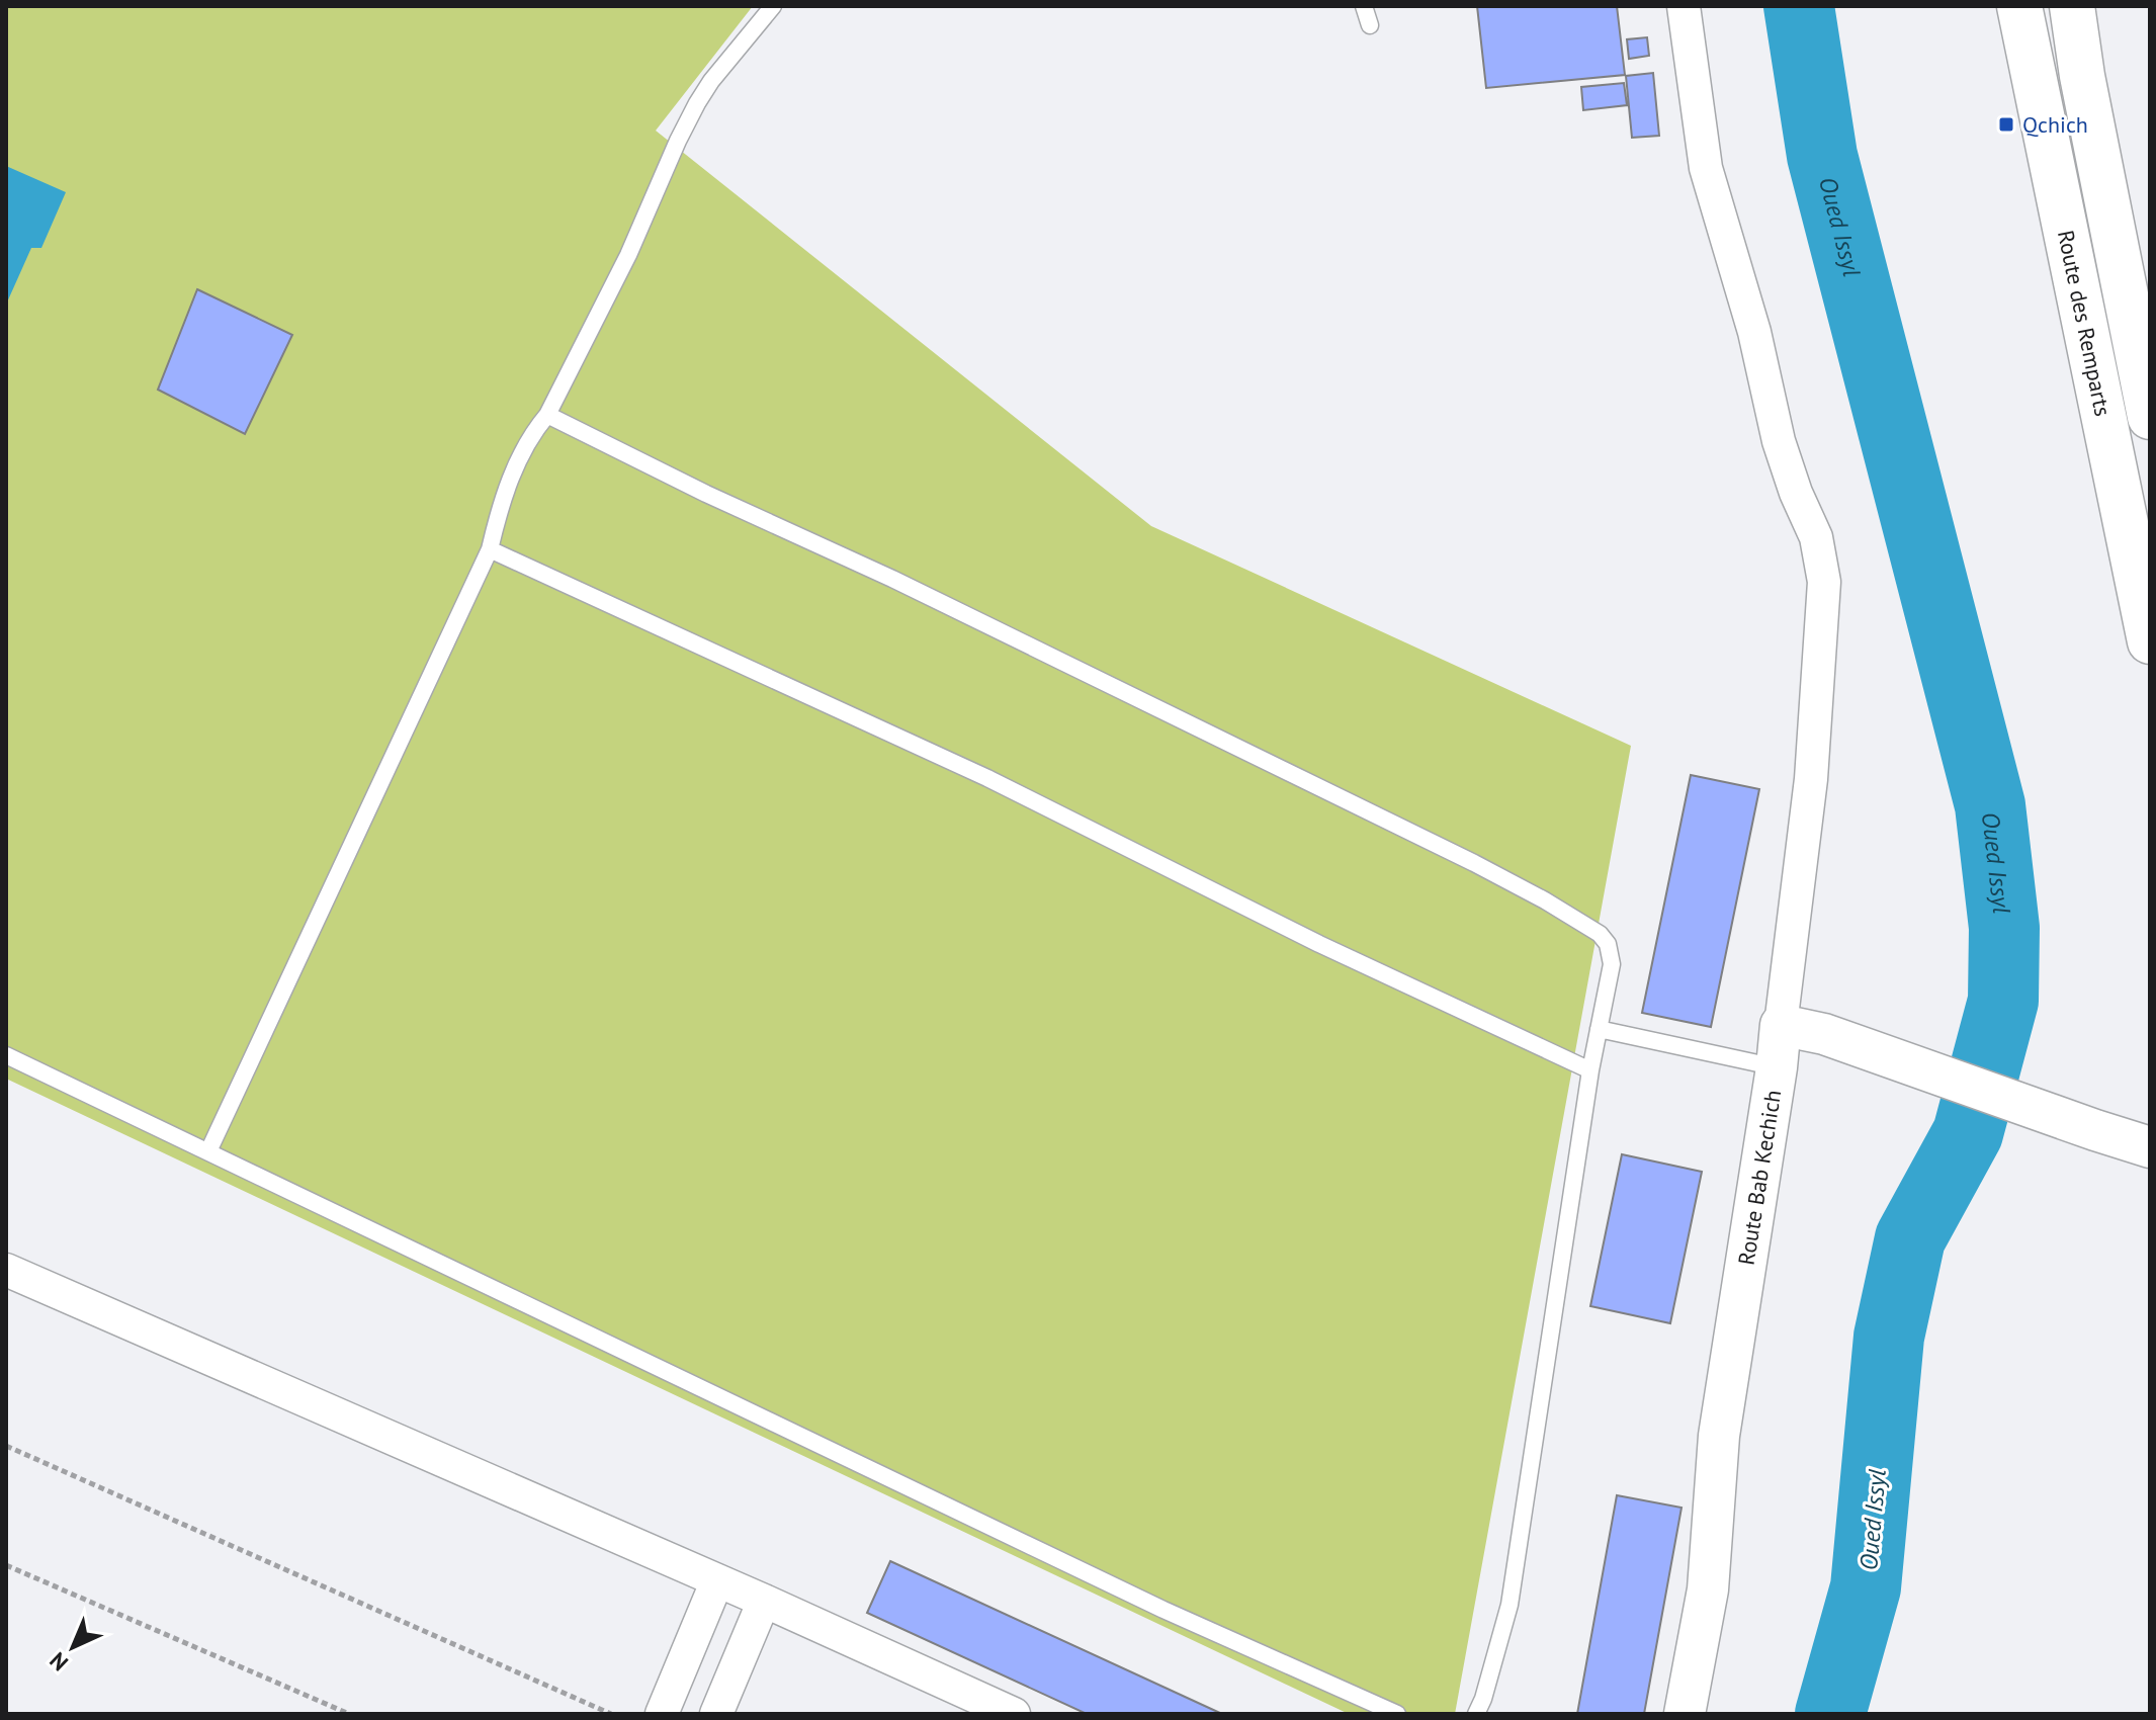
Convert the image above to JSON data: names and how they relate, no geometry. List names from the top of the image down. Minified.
{"streets":{"main road":["Route des Remparts"],"street":["Route Bab Kechich"]},"water":["Oued Issyl"],"places":{"transit":["Qchich"]},"north":"bottom left"}
